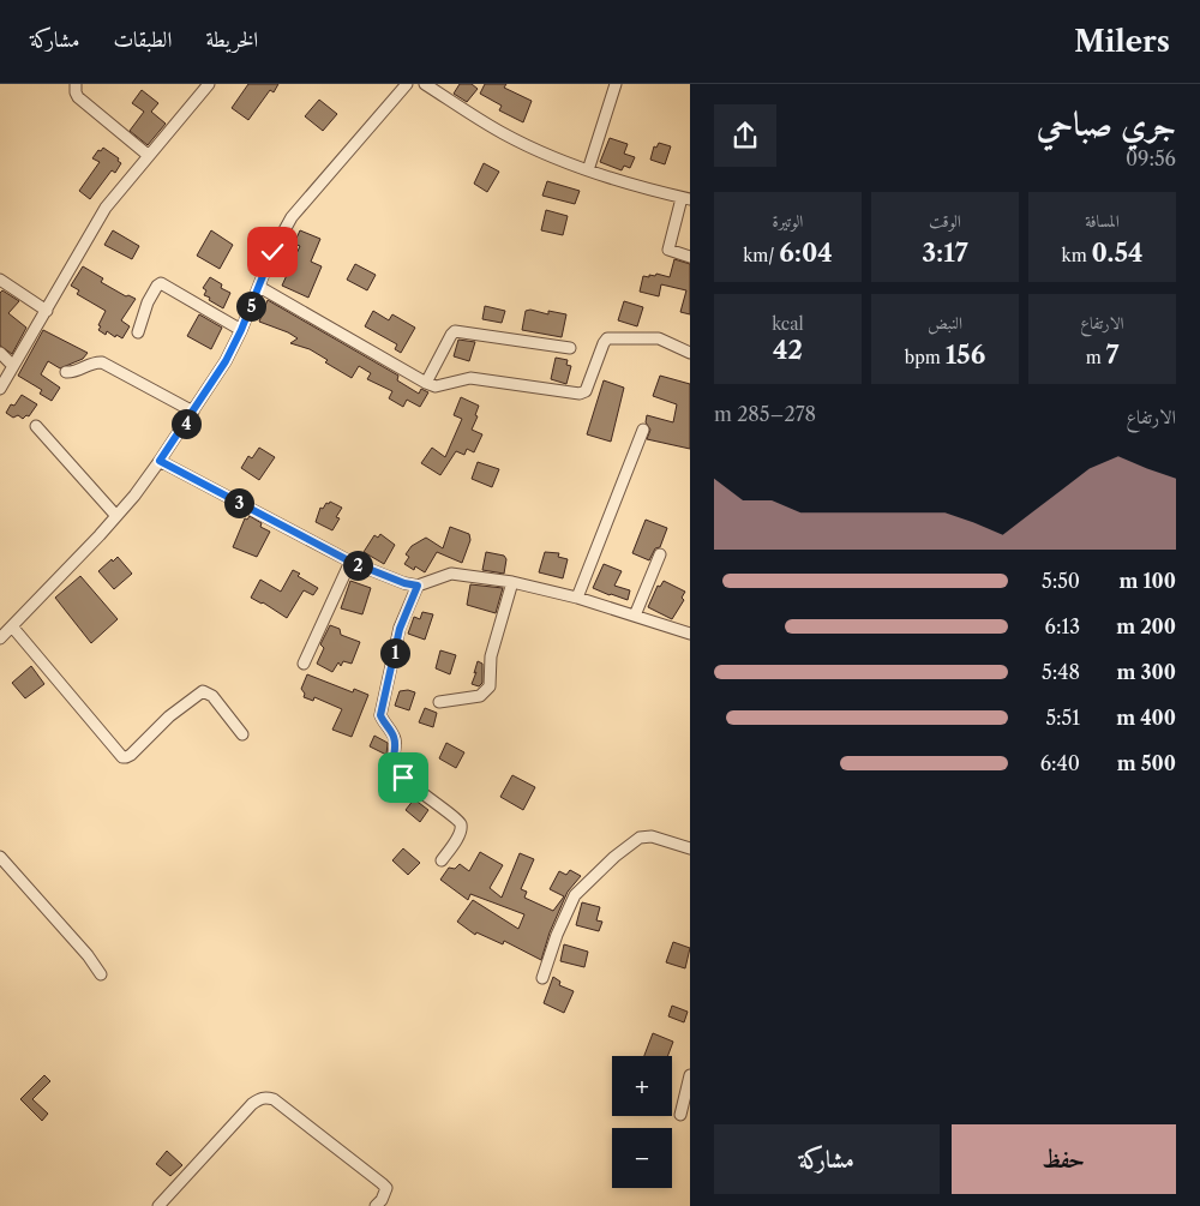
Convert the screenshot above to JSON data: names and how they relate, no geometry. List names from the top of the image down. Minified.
{"page":{"header":"Milers","nav":["الخريطة","الطبقات","مشاركة"],"heading":["جري صباحي","09:56"],"stats":[["المسافة","0.54 km"],["الوقت","3:17"],["الوتيرة","6:04 /km"],["الارتفاع","7 m"],["النبض","156 bpm"],["kcal","42"]],"pins":["5","4","3","2","1"],"chart":["الارتفاع","278–285 m"],"list":[{"name":"100 m","note":"5:50"},{"name":"200 m","note":"6:13"},{"name":"300 m","note":"5:48"},{"name":"400 m","note":"5:51"},{"name":"500 m","note":"6:40"}],"map_buttons":["+","−"],"buttons":["حفظ","مشاركة"]}}
